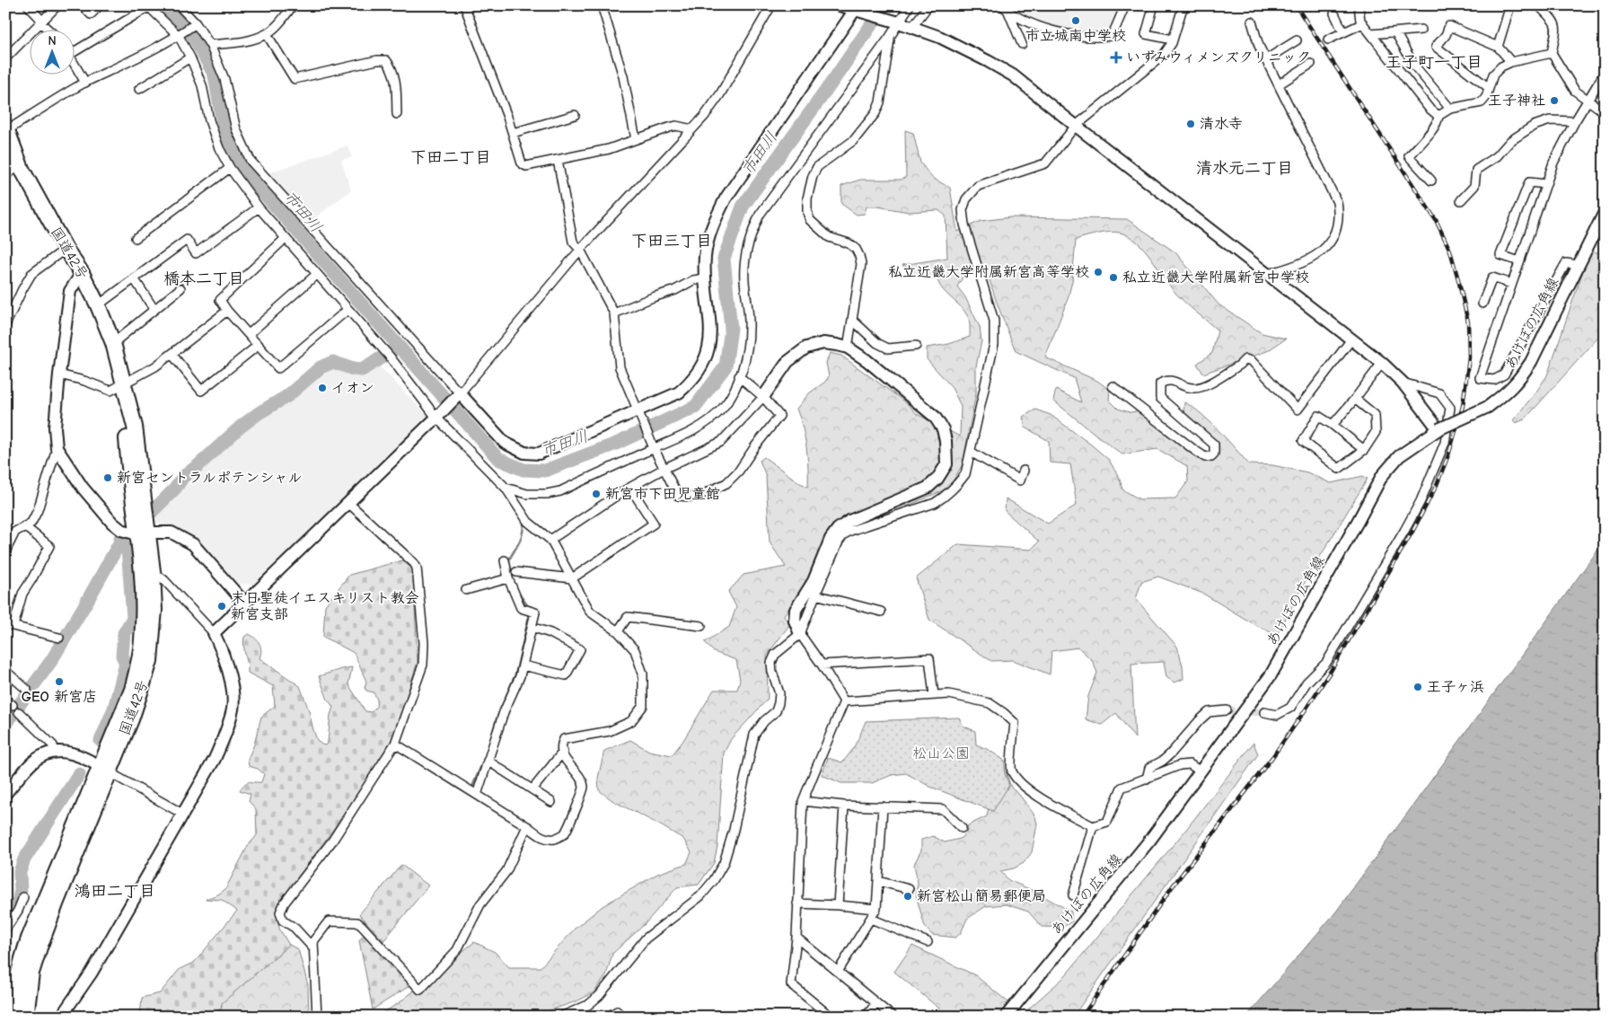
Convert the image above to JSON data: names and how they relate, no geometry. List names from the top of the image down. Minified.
{"streets":{"highway":["国道42号"],"street":["あけぼの広角線"]},"districts":["王子町一丁目","下田二丁目","清水元二丁目","下田三丁目","橋本二丁目","鴻田二丁目"],"water":["市田川"],"parks":["松山公園"],"places":{"other":["市立城南中学校","王子神社","清水寺","私立近畿大学附属新宮高等学校","私立近畿大学附属新宮中学校","イオン","新宮セントラルポテンシャル","新宮市下田児童館","末日聖徒イエスキリスト教会 新宮支部","GEO 新宮店","王子ヶ浜","新宮松山簡易郵便局"],"health":["いずみウィメンズクリニック"]},"north":"top"}
